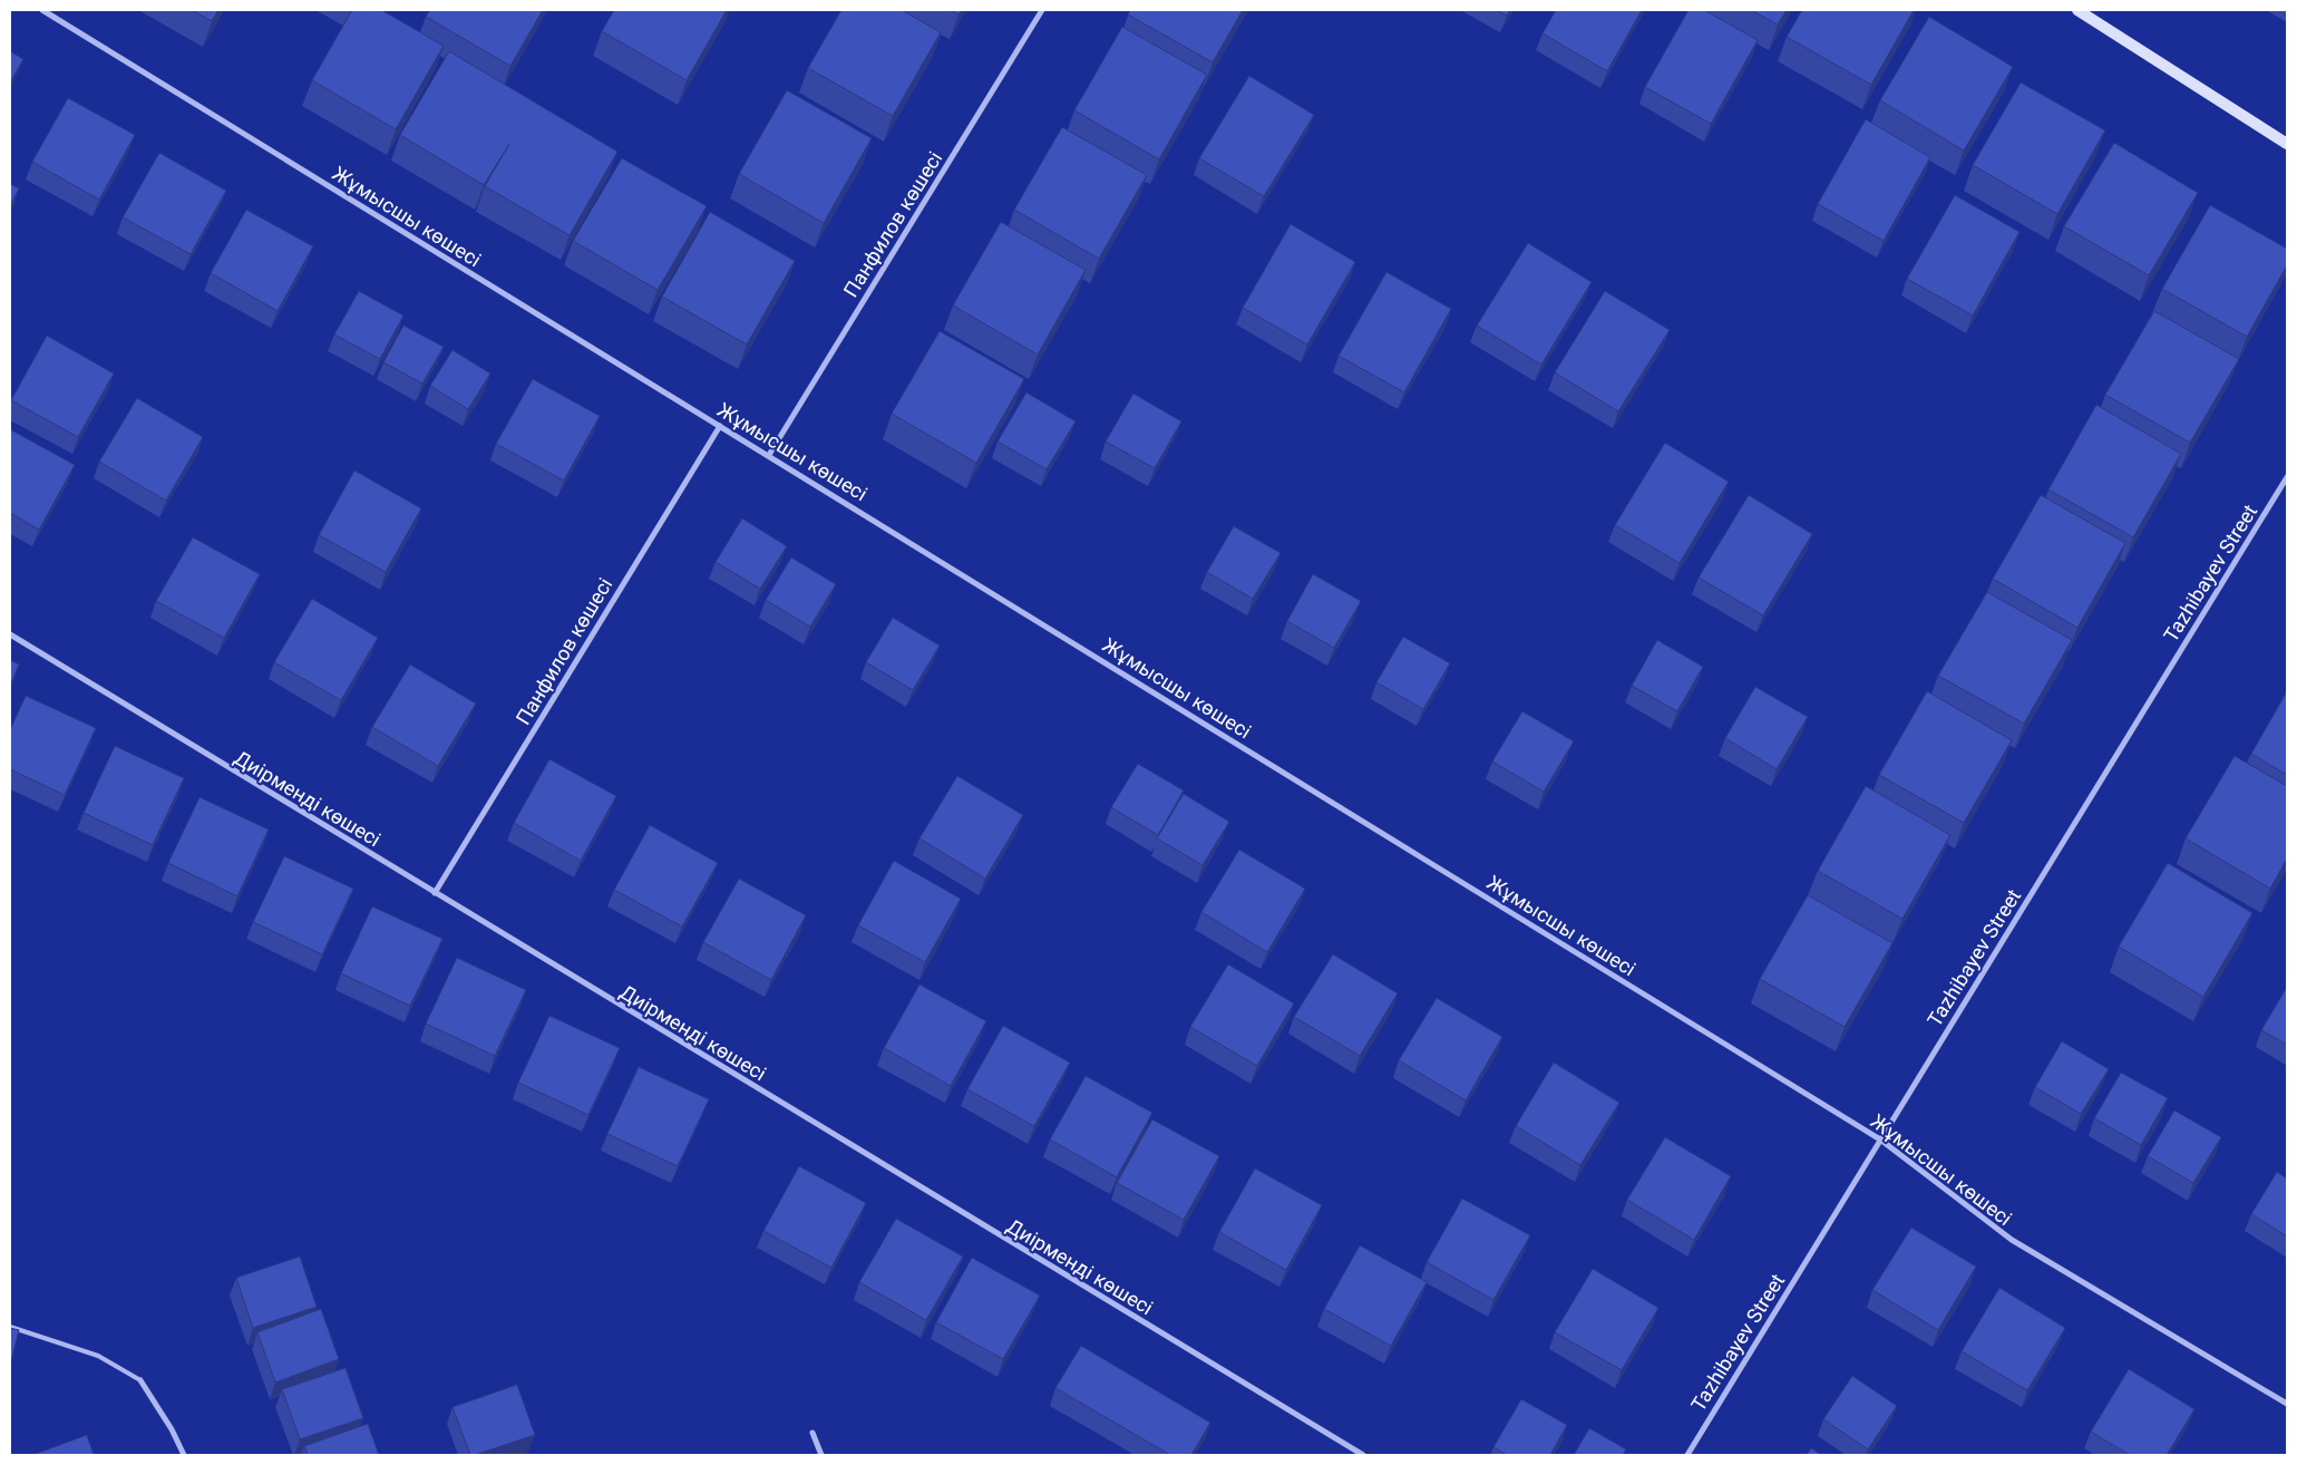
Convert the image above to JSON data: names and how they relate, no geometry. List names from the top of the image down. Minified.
{"streets":{"street":["Жұмысшы көшесі","Панфилов көшесі","Tazhibayev Street","Диірменді көшесі"]},"crossings":[["Жұмысшы көшесі","Панфилов көшесі"],["Жұмысшы көшесі","Tazhibayev Street"],["Панфилов көшесі","Диірменді көшесі"]]}
